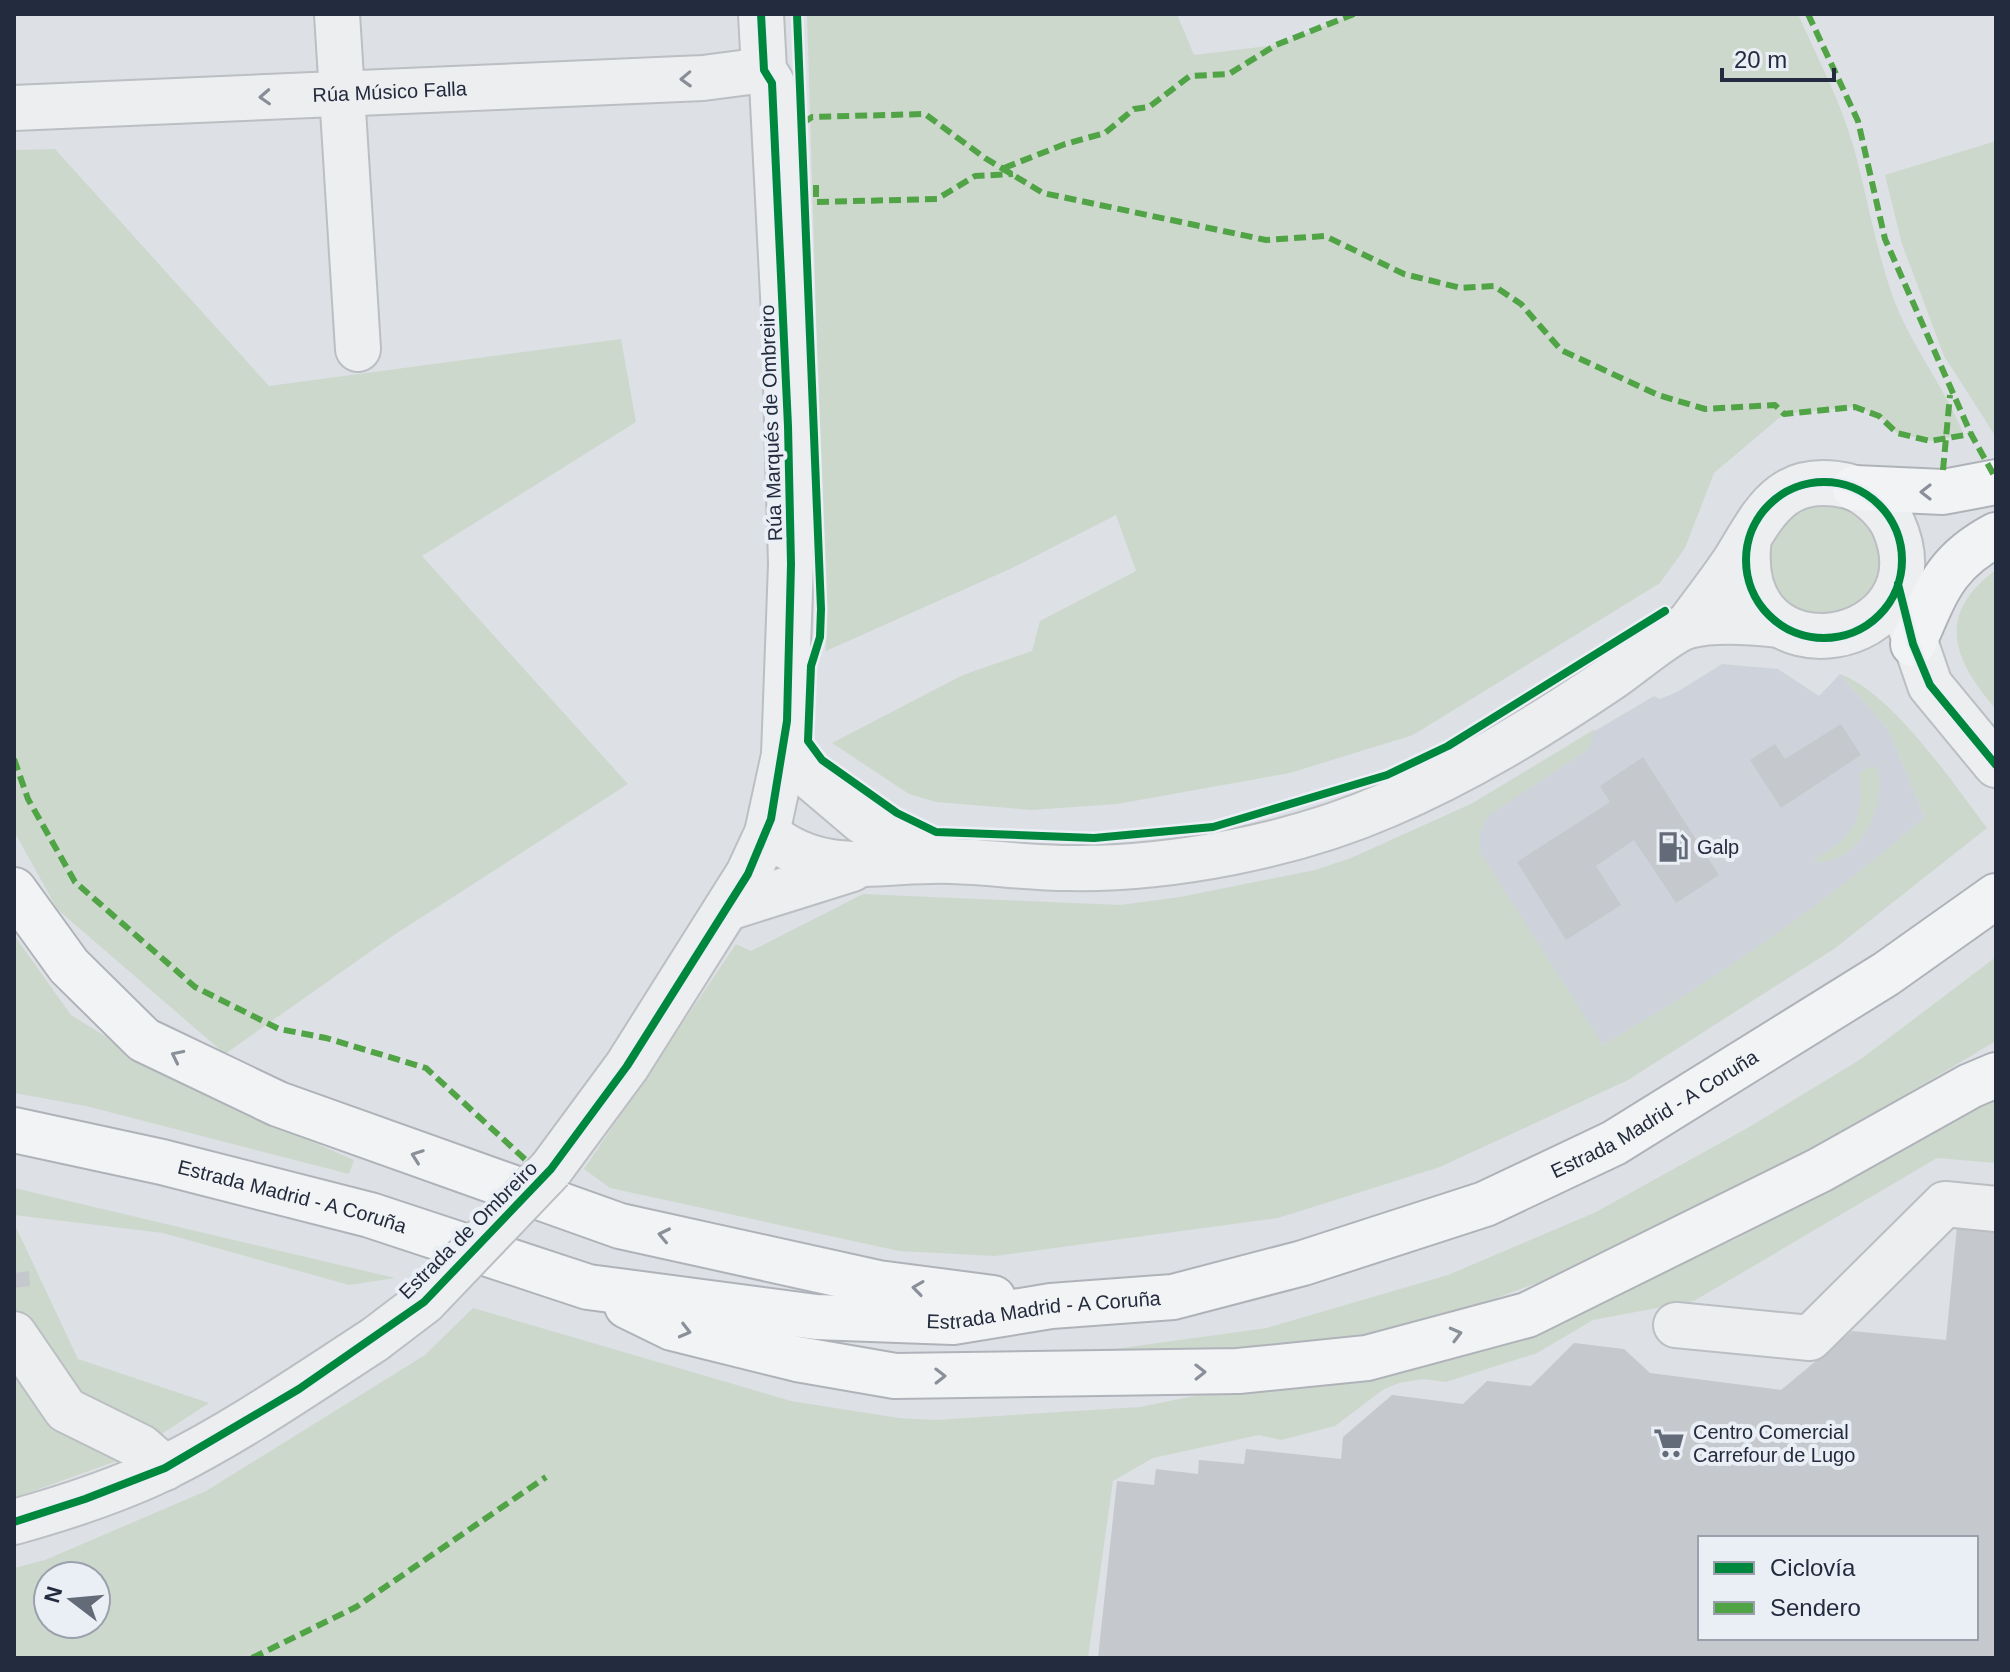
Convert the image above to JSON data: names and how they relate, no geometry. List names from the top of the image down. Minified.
{"streets":{"highway":["Estrada Madrid - A Coruña"],"street":["Rúa Músico Falla","Rúa Marqués de Ombreiro","Estrada de Ombreiro"]},"crossings":[["Rúa Músico Falla","Rúa Marqués de Ombreiro"],["Rúa Marqués de Ombreiro","Estrada de Ombreiro"]],"one_way":["Rúa Músico Falla"],"places":{"fuel station":["Galp"],"supermarket":["Centro Comercial Carrefour de Lugo"]},"legend":["Ciclovía","Sendero"],"scale_bar":"20 m","north":"left"}
